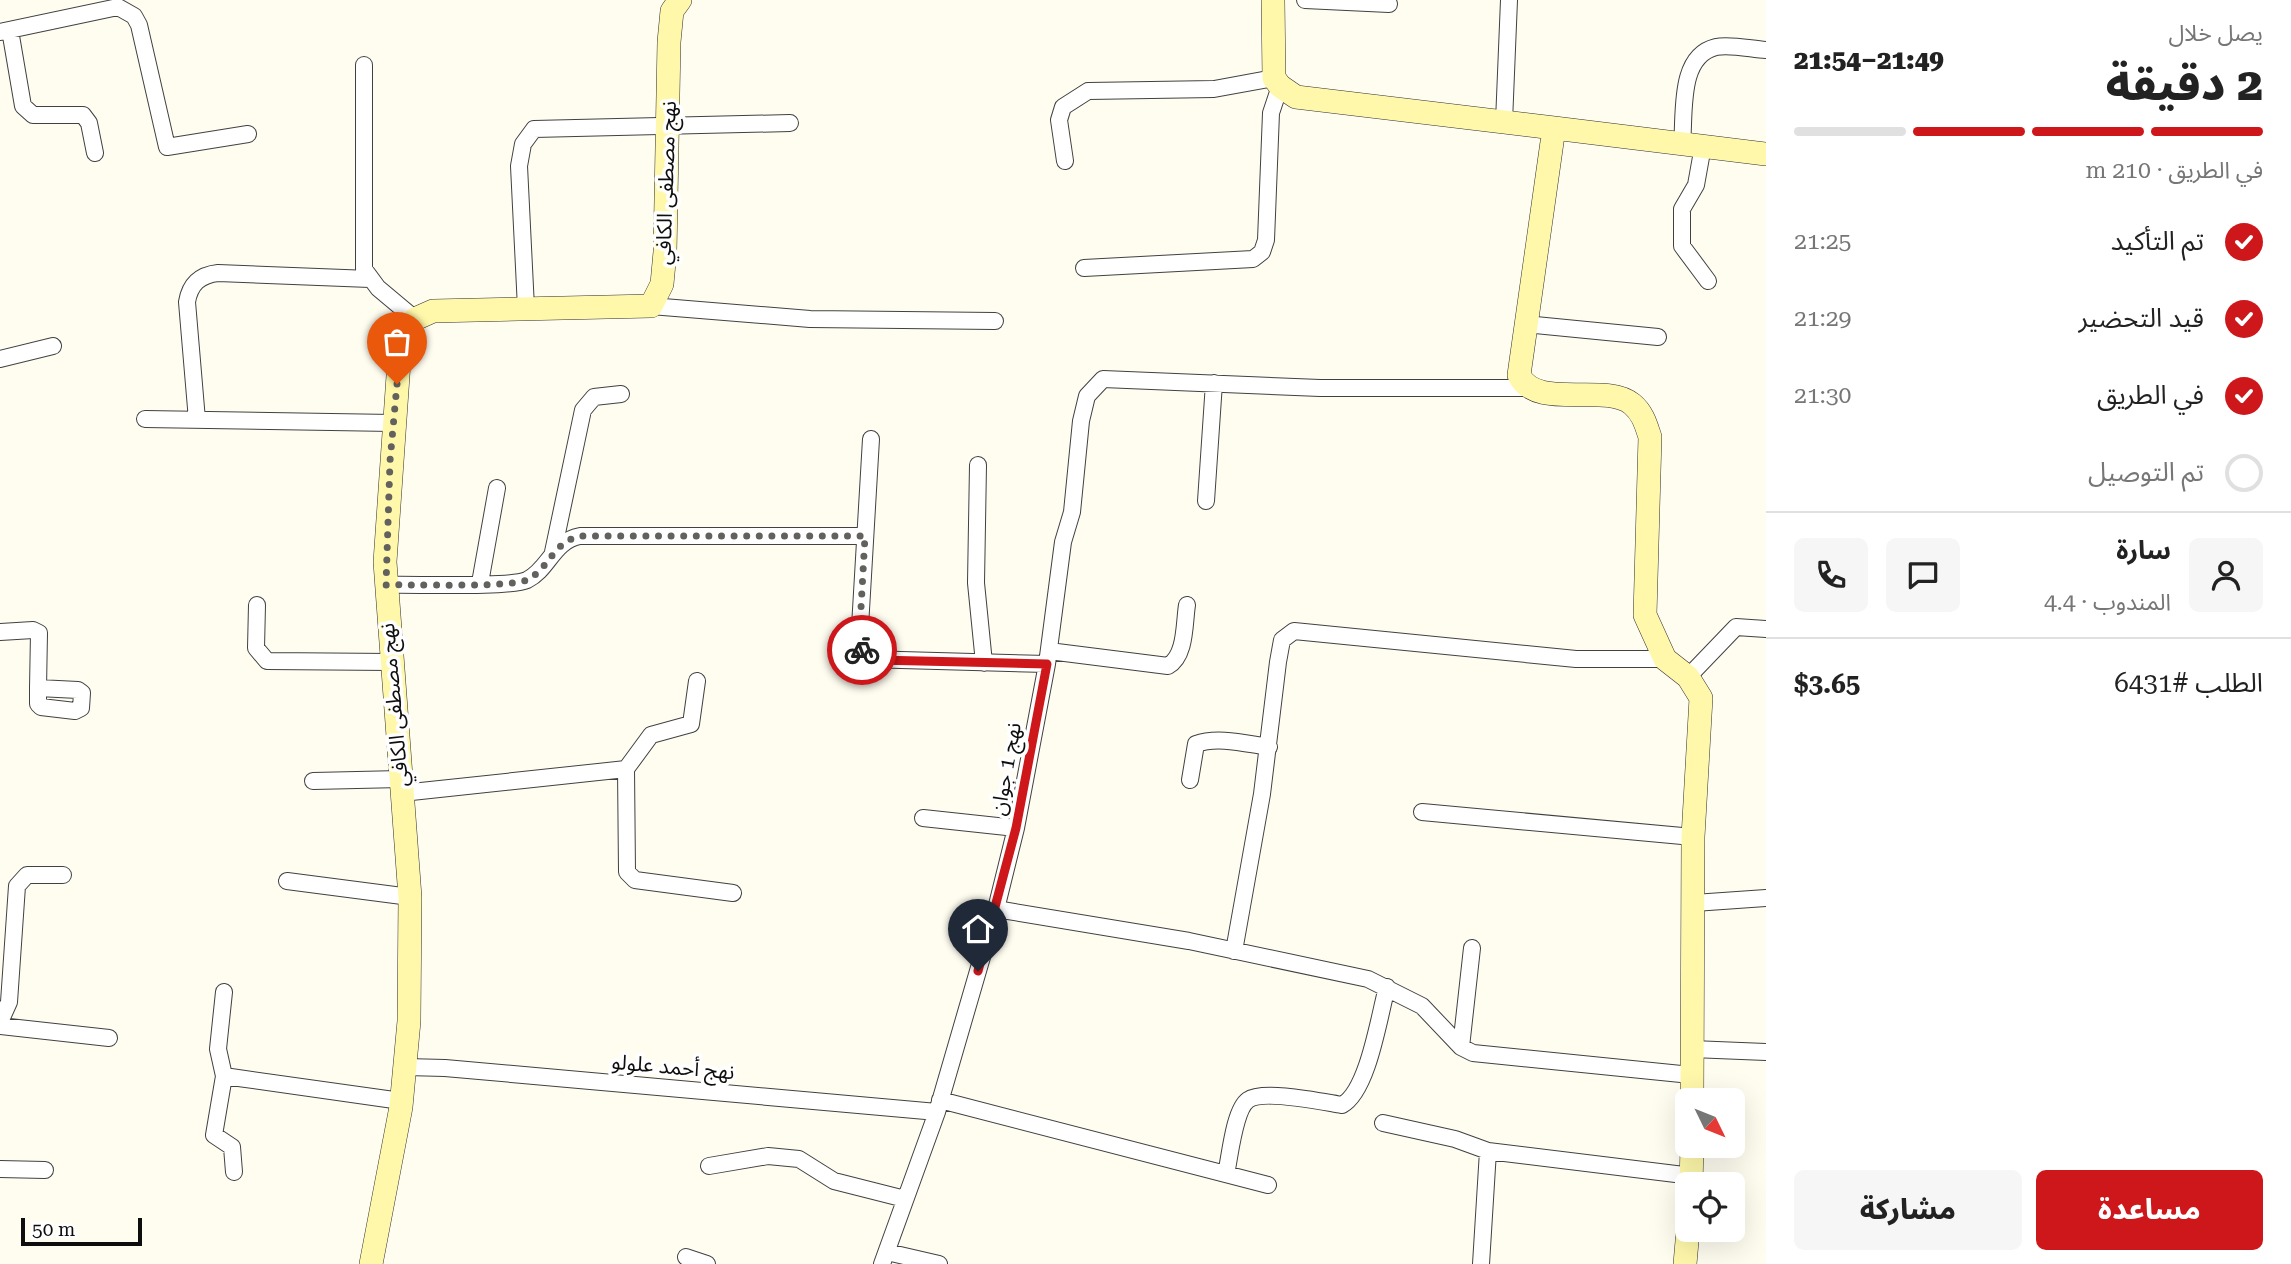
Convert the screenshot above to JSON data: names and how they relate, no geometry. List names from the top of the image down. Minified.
{"streets":{"street":["نهج مصطفى الكافي","نهج 1 جوان","نهج أحمد علولو"]},"crossings":[["نهج مصطفى الكافي","نهج أحمد علولو"],["نهج 1 جوان","نهج أحمد علولو"]],"scale_bar":"50 m","north":"bottom right","page":{"heading":["2 دقيقة","يصل خلال","21:49–21:54"],"panel":["سارة","المندوب · 4.4","الطلب #6431","$3.65"],"bar":"في الطريق · 210 m","list":[["تم التأكيد","21:25"],["قيد التحضير","21:29"],["في الطريق","21:30"],"تم التوصيل"],"buttons":["مساعدة","مشاركة"],"scale":"50 m"}}
